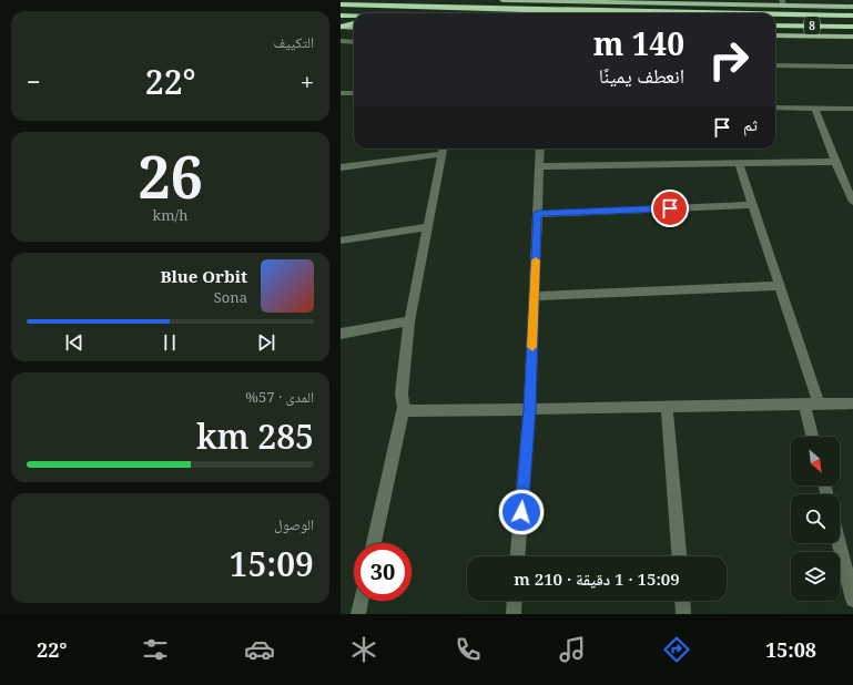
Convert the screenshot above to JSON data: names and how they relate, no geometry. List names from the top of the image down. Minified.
{"streets":{"highway":["8"]},"north":"bottom right","page":{"tile":["التكييف",["26","km/h"],["المدى · 57%","285 km"],["الوصول","15:09"]],"turn":["140 m","انعطف يمينًا"],"heat":["−","22°","+"],"then":"ثم","song":["Blue Orbit","Sona"],"limit":"30","trip":"15:09 · 1 دقيقة · 210 m","tabs":["15:08","22°"]}}
